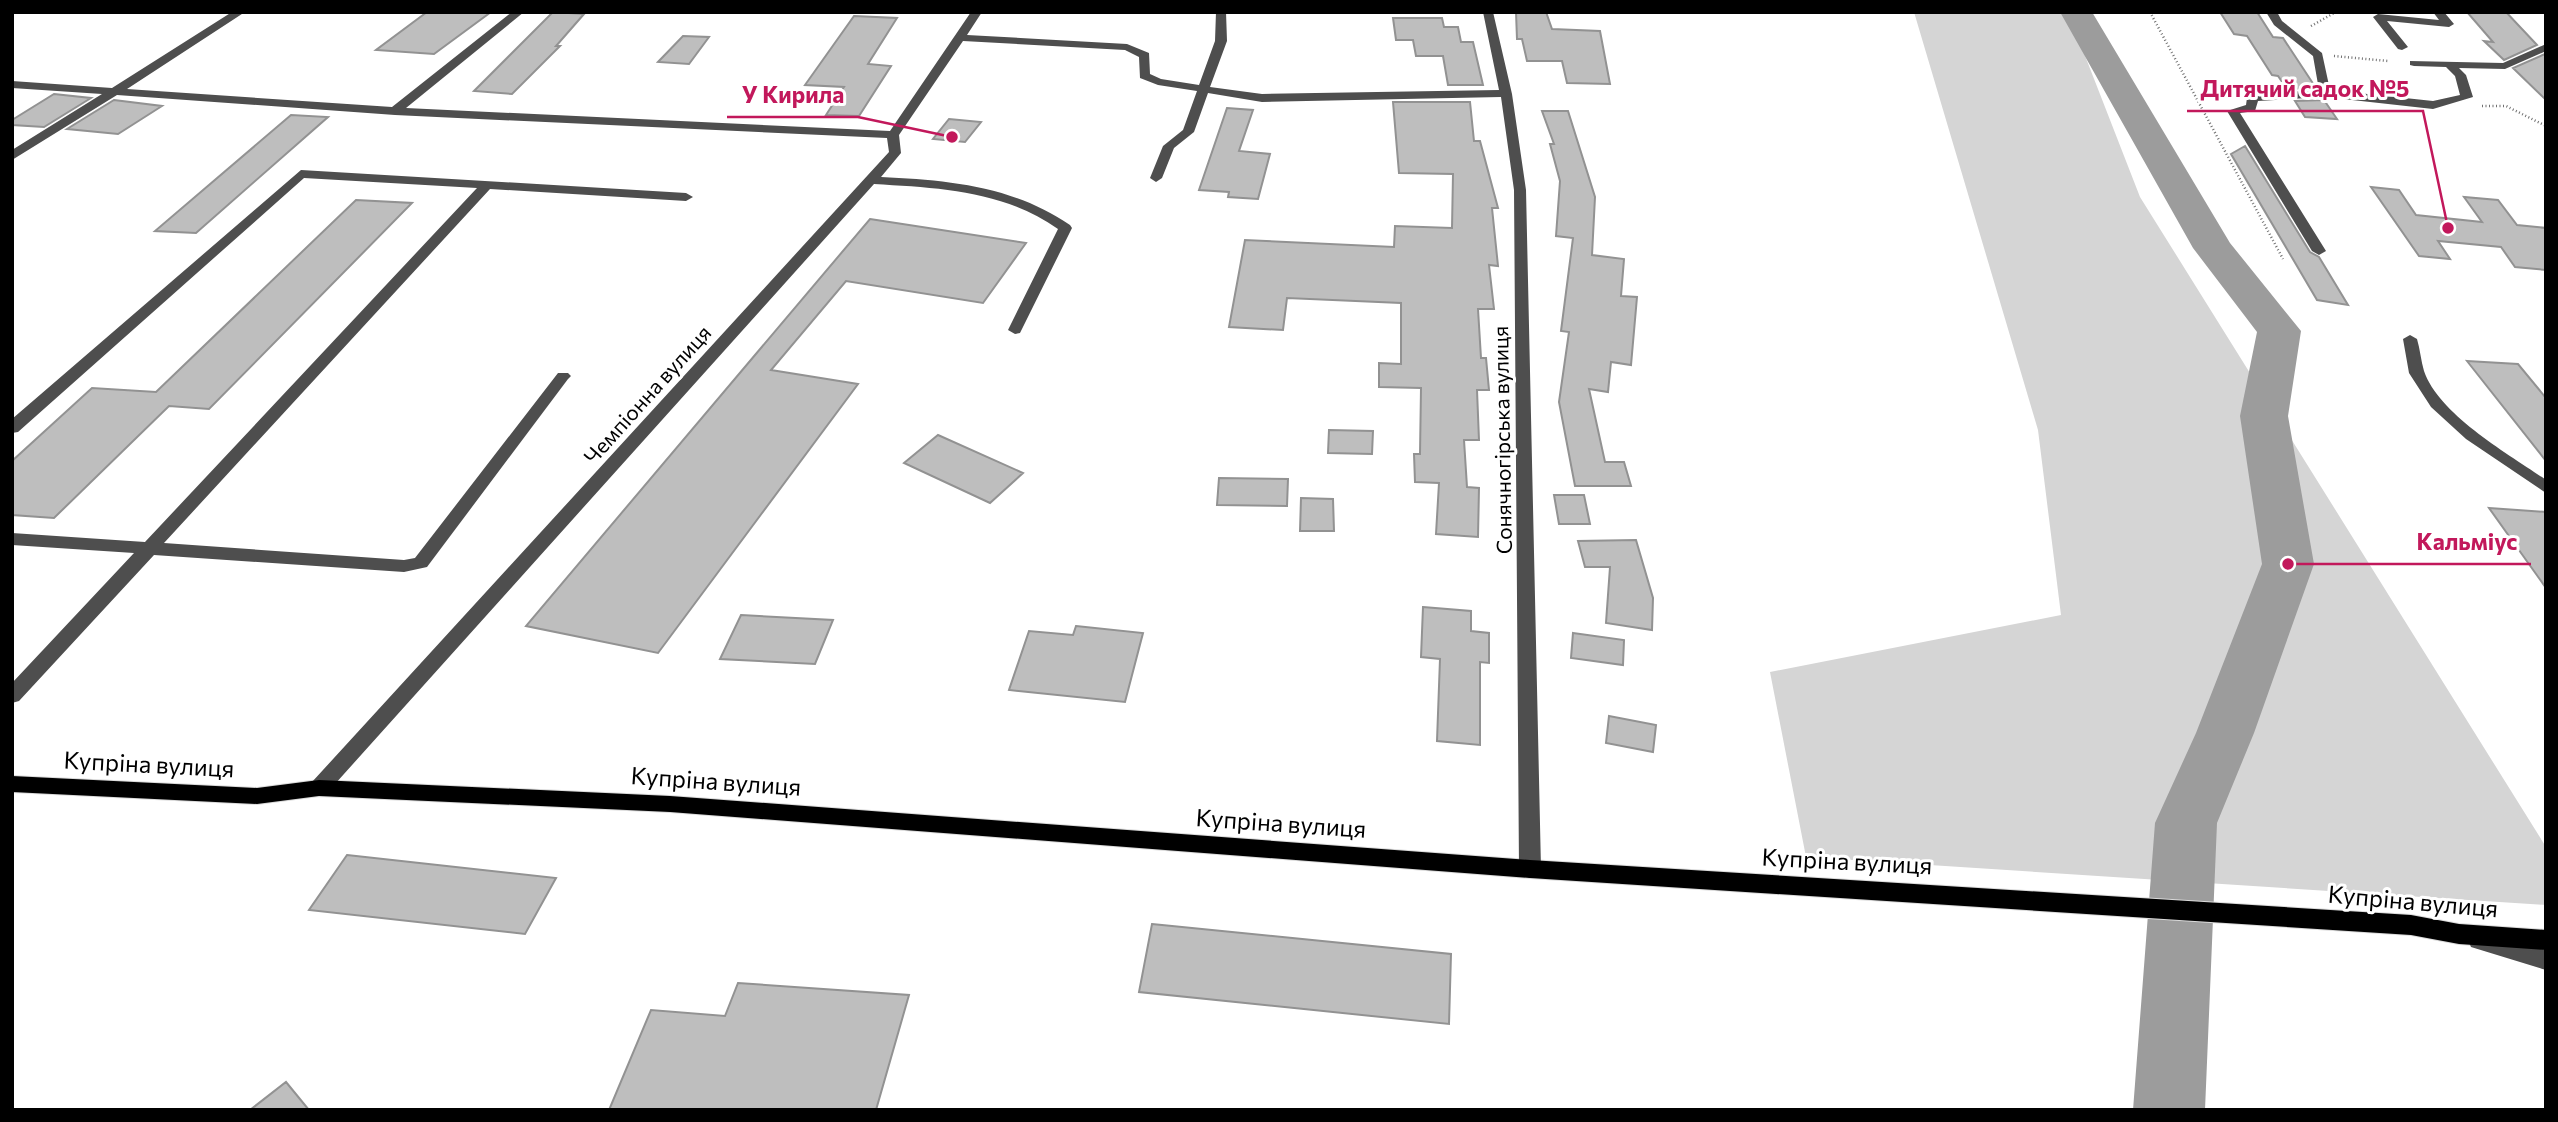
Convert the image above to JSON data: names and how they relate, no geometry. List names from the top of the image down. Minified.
{"streets":{"main road":["Купріна вулиця"],"street":["Чемпіонна вулиця","Сонячногірська вулиця"]},"crossings":[["Чемпіонна вулиця","Купріна вулиця"],["Сонячногірська вулиця","Купріна вулиця"]],"places":["У Кирила","Дитячий садок №5","Кальміус"]}
